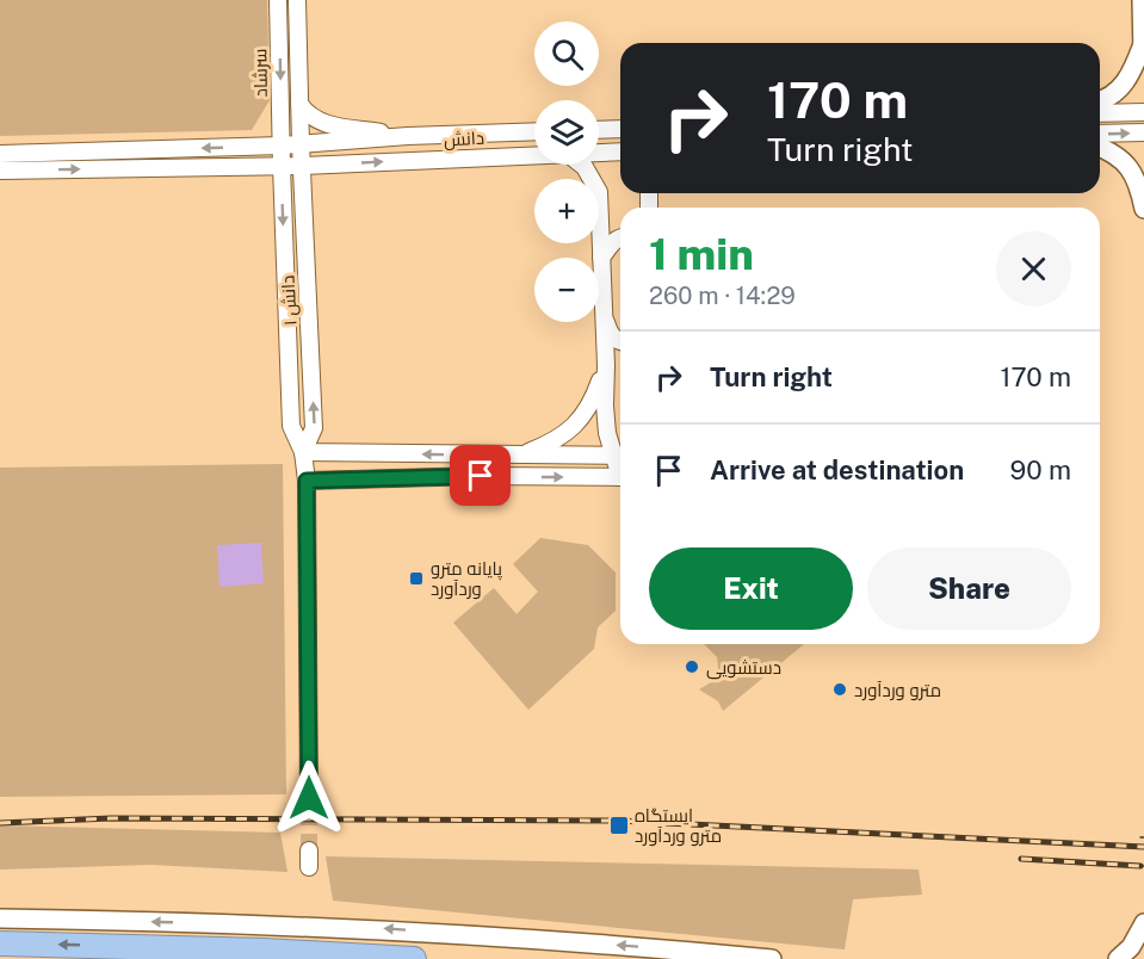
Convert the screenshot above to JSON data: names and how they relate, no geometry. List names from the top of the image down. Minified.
{"streets":{"street":["سرشاد","دانش","دانش ۱"]},"crossings":[["سرشاد","دانش"],["سرشاد","دانش ۱"],["دانش","دانش ۱"]],"places":{"transit":["پایانه مترو وردآورد","ایستگاه مترو وردآورد"],"other":["دستشویی","مترو وردآورد"]},"page":{"map_buttons":["+","−"],"turn":["170 m","Turn right"],"heading":["1 min","260 m · 14:29"],"list":[{"name":"Turn right","value":"170 m"},{"name":"Arrive at destination","value":"90 m"}],"buttons":["Exit","Share"]}}
